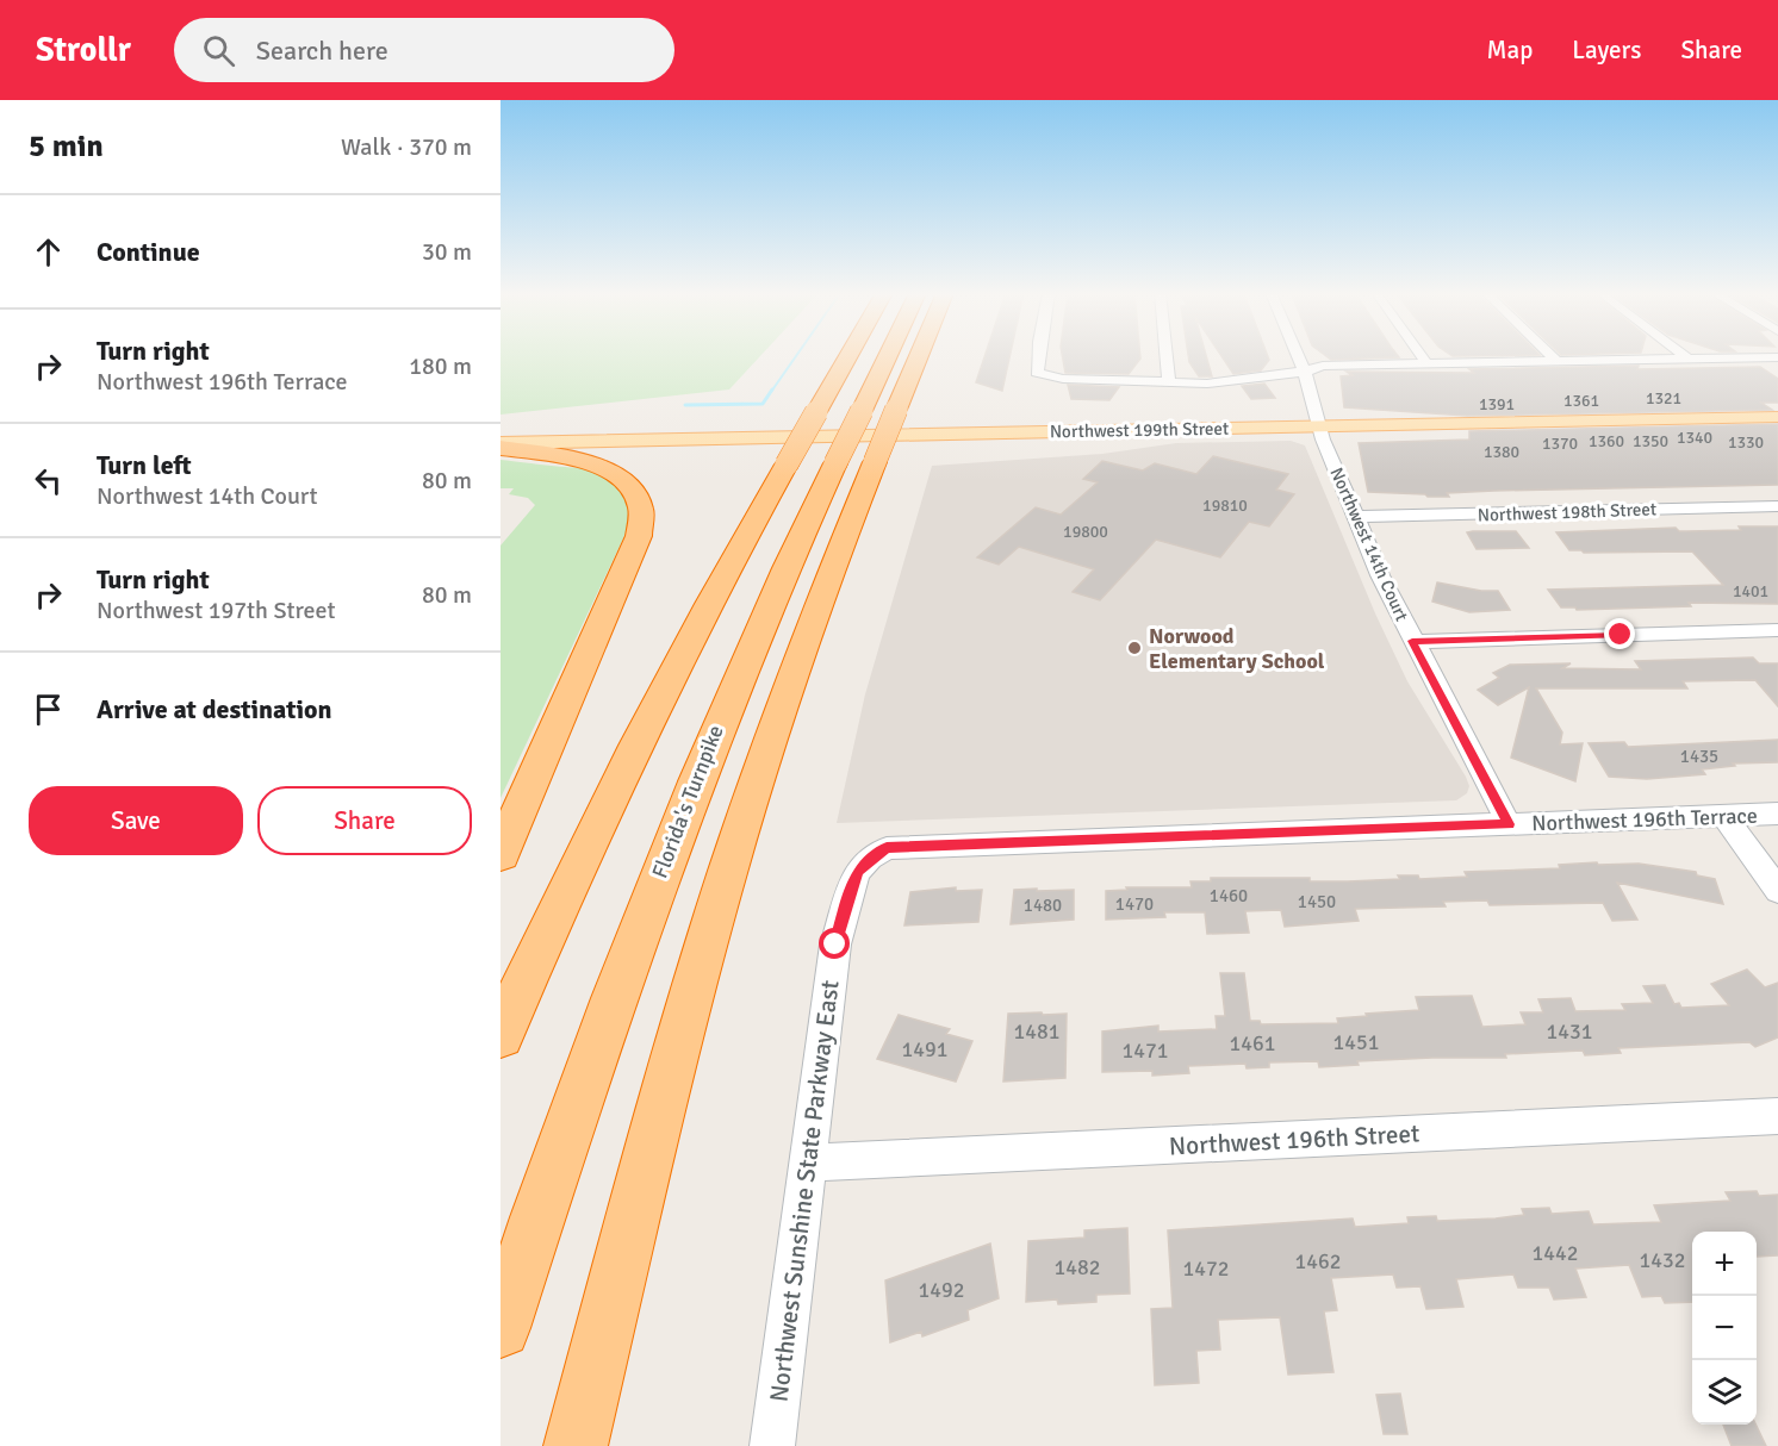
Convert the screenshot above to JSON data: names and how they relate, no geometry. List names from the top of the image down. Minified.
{"streets":{"highway":["Florida's Turnpike"],"main road":["Northwest 199th Street"],"street":["Northwest 198th Street","Northwest 14th Court","Northwest 196th Terrace","Northwest 196th Street","Northwest Sunshine State Parkway East"]},"crossings":[["Northwest 199th Street","Northwest 14th Court"],["Northwest 198th Street","Northwest 14th Court"],["Northwest 14th Court","Northwest 196th Terrace"],["Northwest 196th Terrace","Northwest Sunshine State Parkway East"],["Northwest 196th Street","Northwest Sunshine State Parkway East"]],"places":["Norwood Elementary School"],"house_numbers":["1321","1361","1391","1340","1360","1350","1330","1370","1380","19810","19800","1401","1435","1460","1450","1470","1480","1481","1431","1451","1461","1491","1471","1442","1432","1462","1482","1472","1492"],"page":{"header":"Strollr","search":"Search here","nav":["Map","Layers","Share"],"heading":["5 min","Walk · 370 m"],"list":[["Continue","30 m"],["Turn right","Northwest 196th Terrace","180 m"],["Turn left","Northwest 14th Court","80 m"],["Turn right","Northwest 197th Street","80 m"],"Arrive at destination"],"buttons":["Save","Share"],"map_buttons":["+","−"]}}
